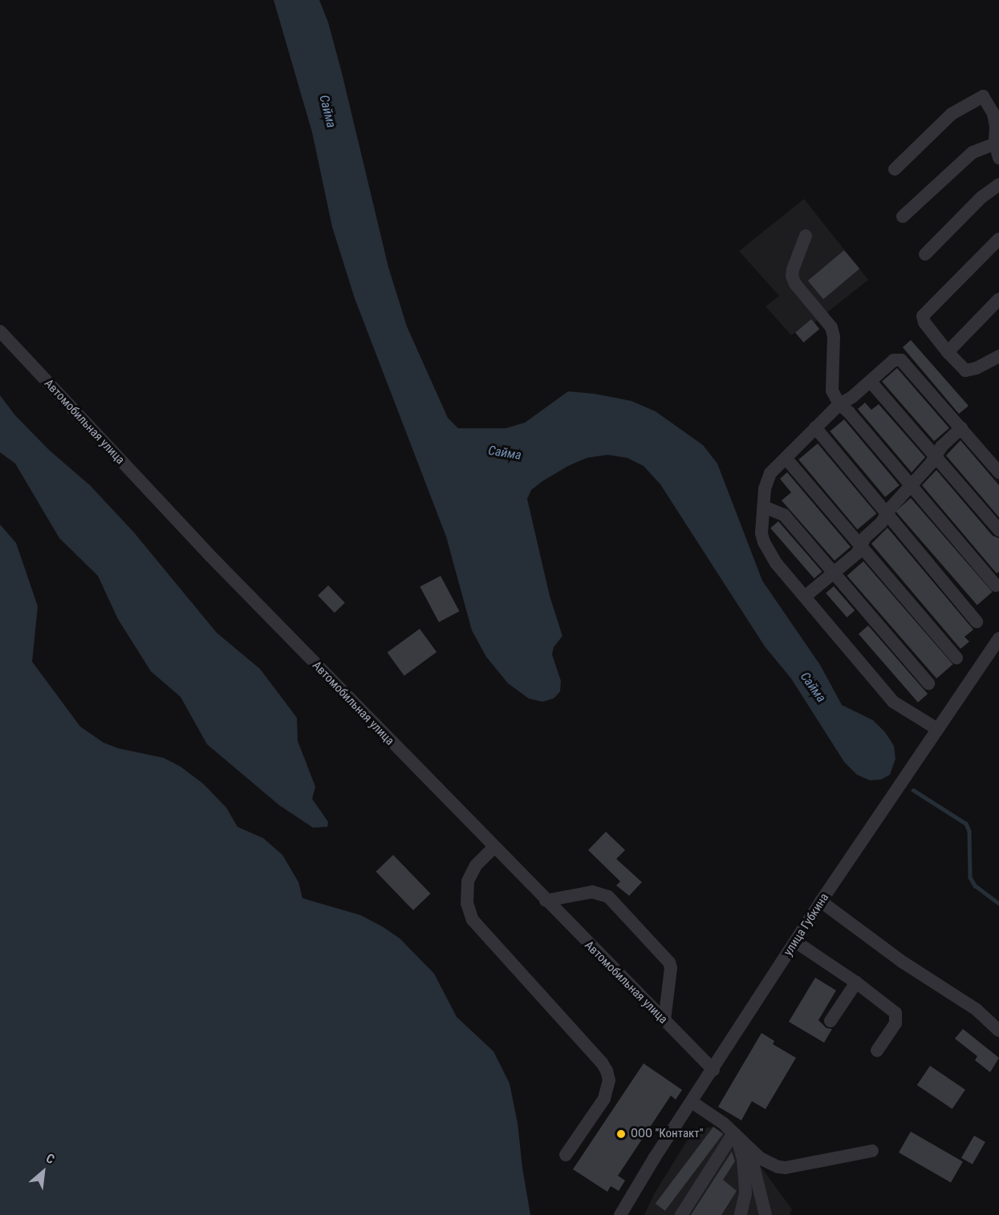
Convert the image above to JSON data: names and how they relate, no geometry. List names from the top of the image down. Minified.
{"streets":{"street":["Автомобильная улица","улица Губкина"]},"crossings":[["Автомобильная улица","улица Губкина"]],"water":["Сайма"],"places":["ООО \"Контакт\""],"north":"top right"}
